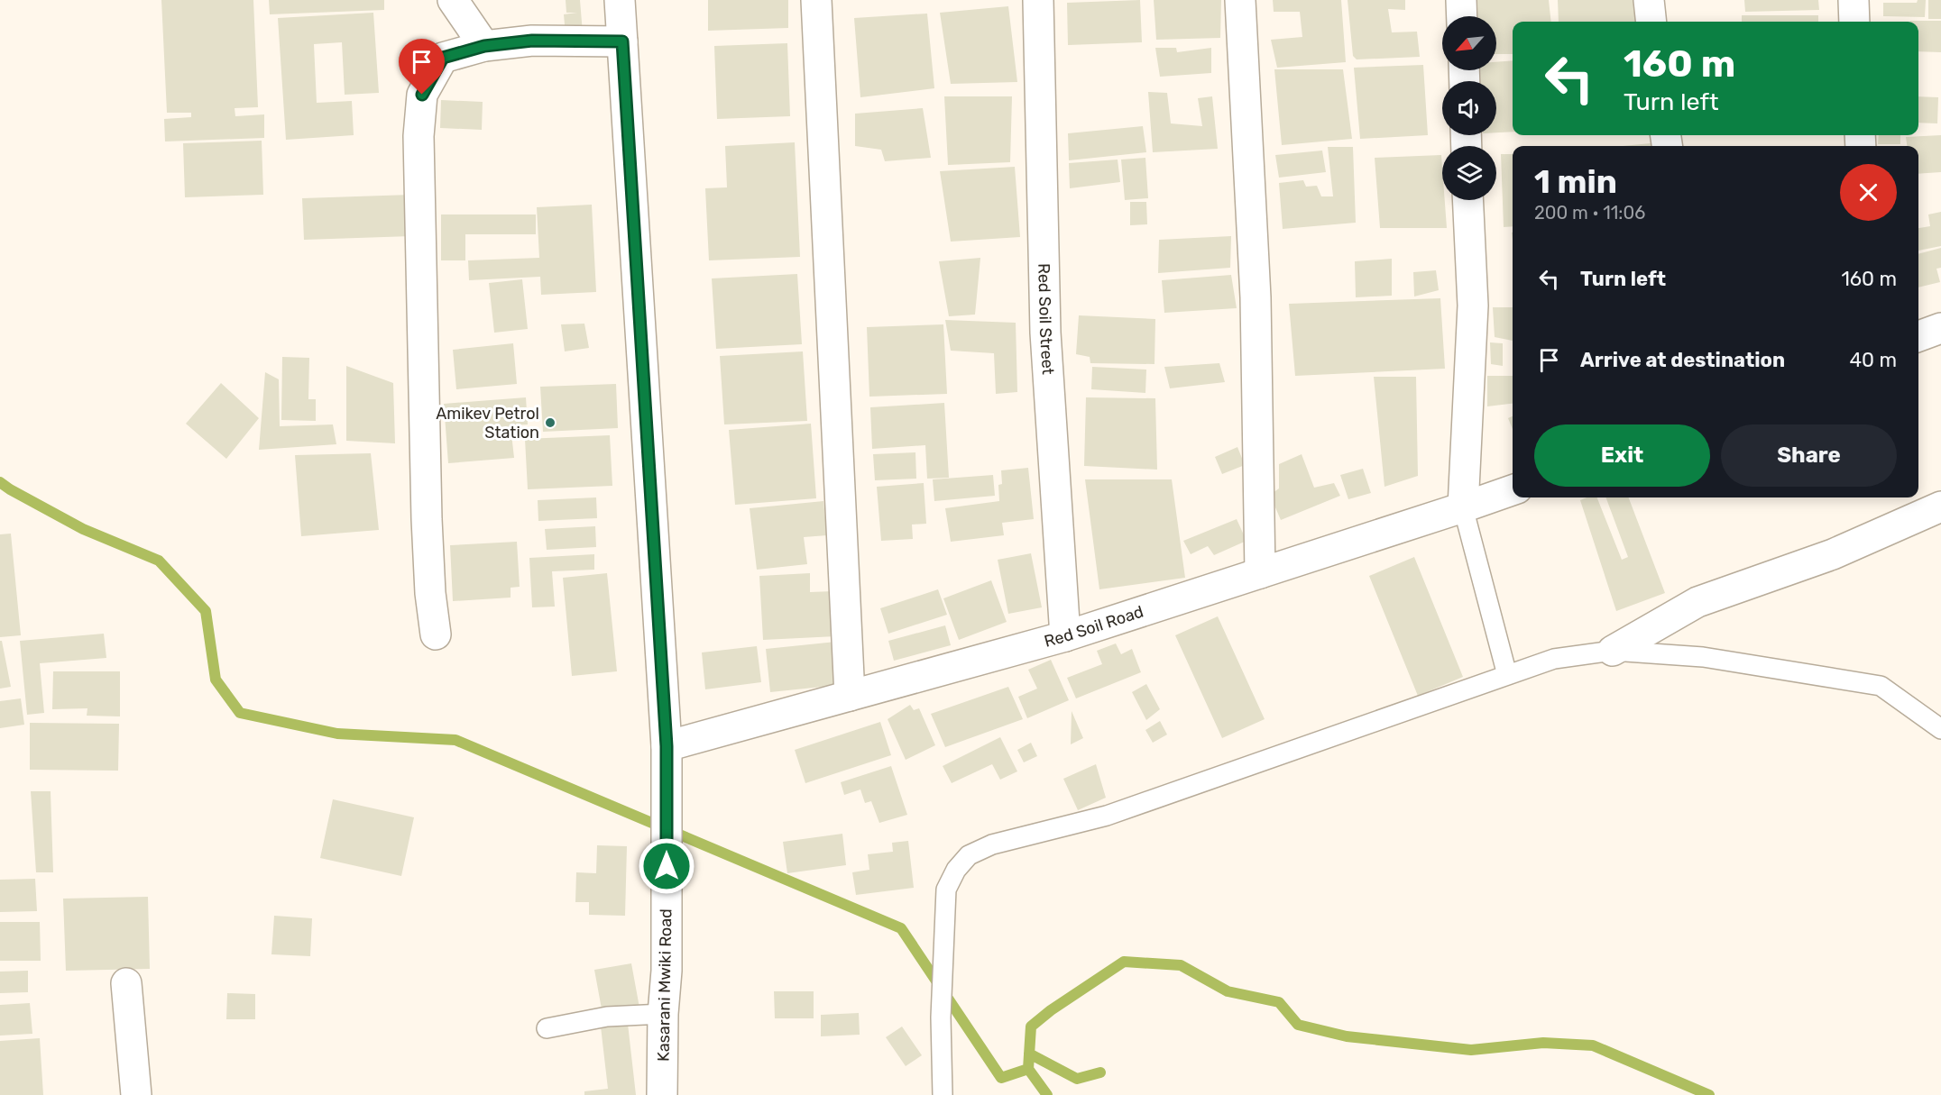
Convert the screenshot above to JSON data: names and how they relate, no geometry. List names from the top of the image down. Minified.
{"streets":{"street":["Red Soil Street","Red Soil Road","Kasarani Mwiki Road"]},"crossings":[["Red Soil Street","Red Soil Road"],["Red Soil Road","Kasarani Mwiki Road"]],"places":["Amikev Petrol Station"],"north":"bottom left","page":{"turn":["160 m","Turn left"],"heading":["1 min","200 m · 11:06"],"list":[{"name":"Turn left","value":"160 m"},{"name":"Arrive at destination","value":"40 m"}],"buttons":["Exit","Share"]}}
